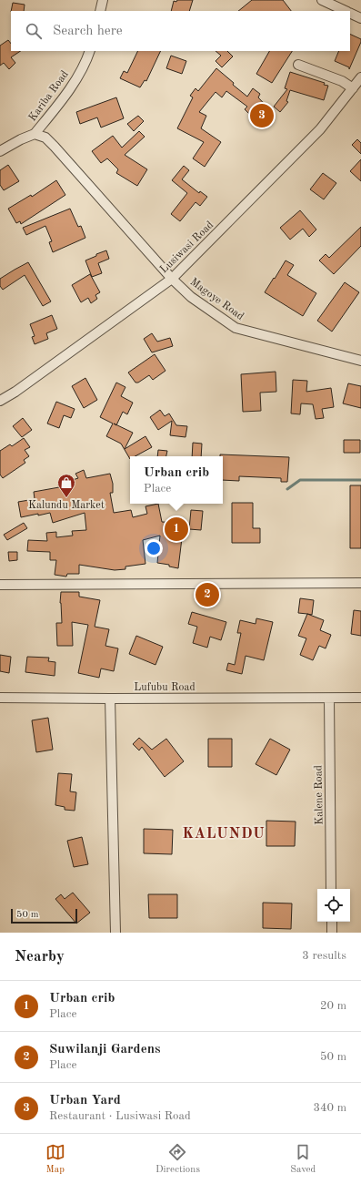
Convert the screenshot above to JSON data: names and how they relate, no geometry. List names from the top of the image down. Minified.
{"streets":{"street":["Kariba Road","Lusiwasi Road","Magoye Road","Lufubu Road","Kalene Road"]},"crossings":[["Kariba Road","Magoye Road"],["Lusiwasi Road","Magoye Road"],["Lufubu Road","Kalene Road"]],"districts":["KALUNDU"],"places":{"shop":["Kalundu Market"]},"scale_bar":"50 m","page":{"search":"Search here","pins":["3","1","2"],"popup":["Urban crib","Place"],"scale":"50 m","heading":["Nearby","3 results"],"list":[{"mark":"1","name":"Urban crib","note":"Place","value":"20 m"},{"mark":"2","name":"Suwilanji Gardens","note":"Place","value":"50 m"},{"mark":"3","name":"Urban Yard","note":"Restaurant · Lusiwasi Road","value":"340 m"}],"nav":["Map","Directions","Saved"]}}
